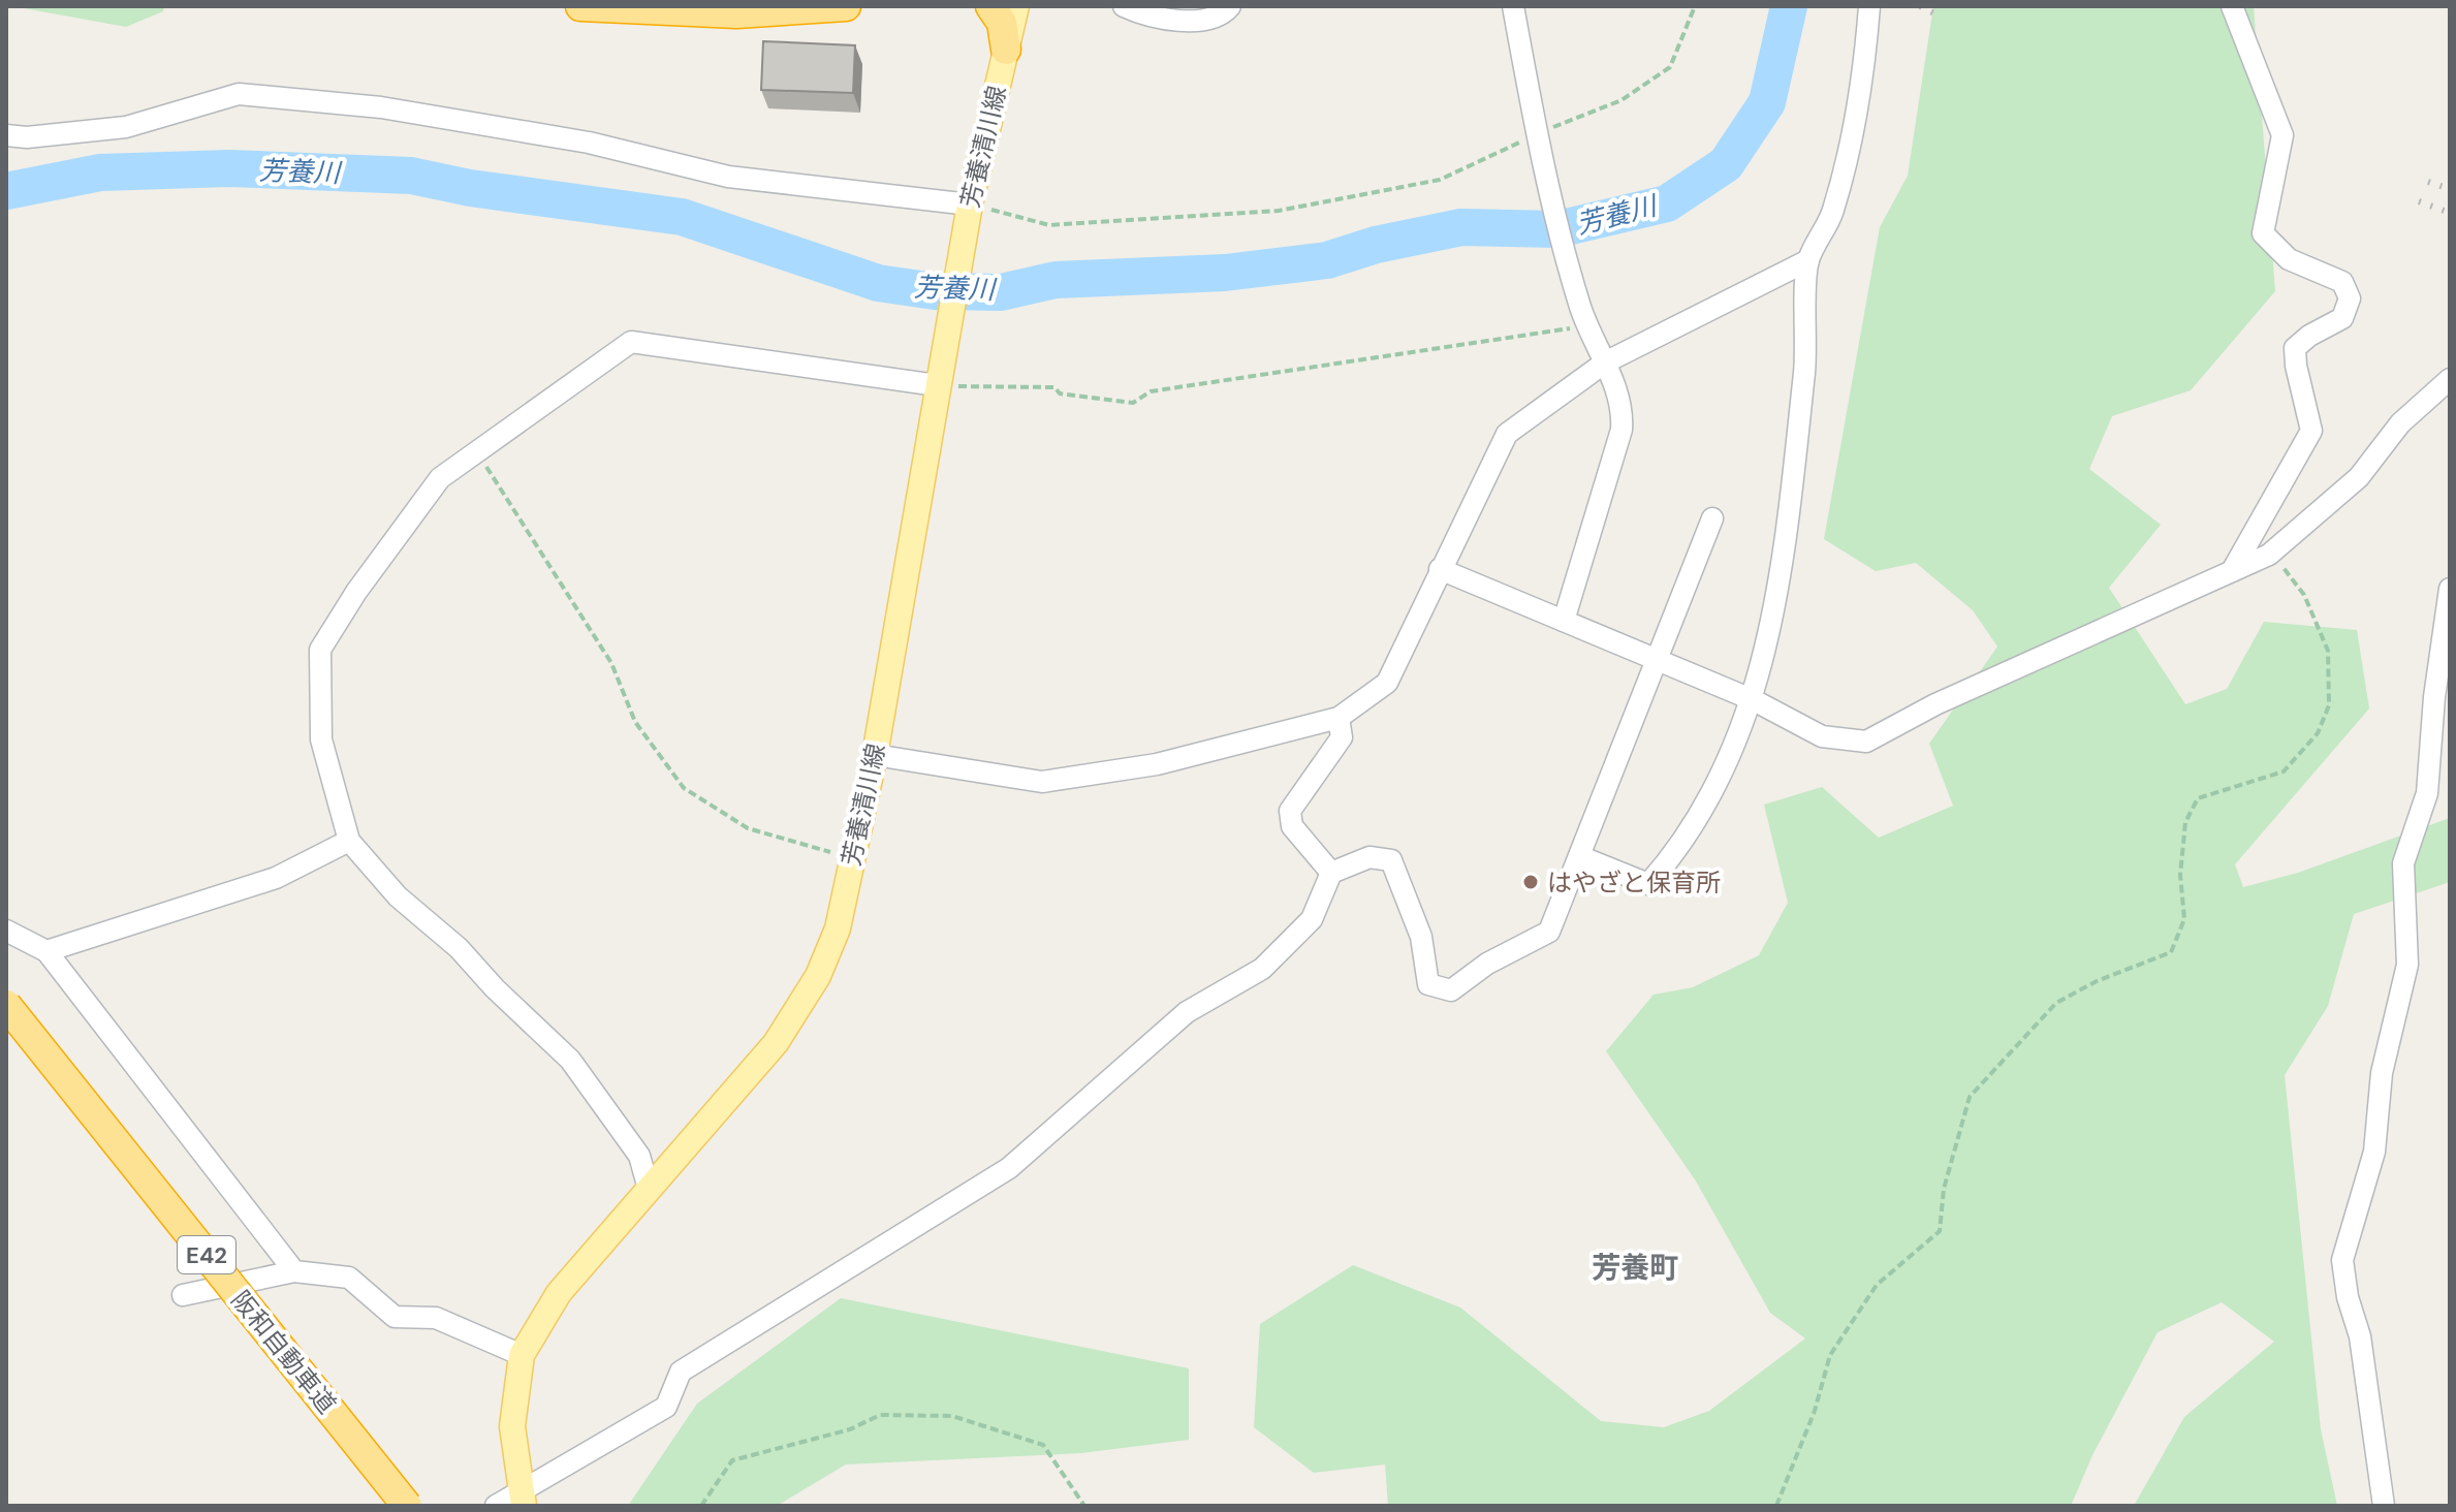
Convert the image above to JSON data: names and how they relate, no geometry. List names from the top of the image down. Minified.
{"streets":{"highway":["E42","阪和自動車道"],"main road":["芳養清川線"]},"districts":["芳養町"],"water":["芳養川"],"places":["はやざと保育所"]}
